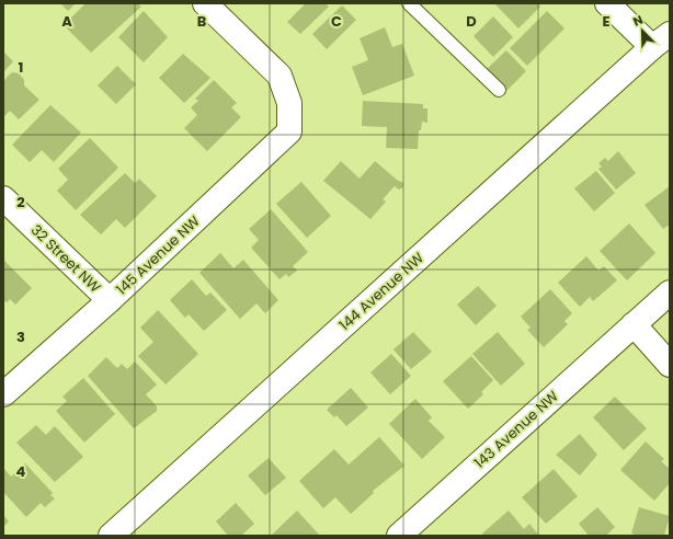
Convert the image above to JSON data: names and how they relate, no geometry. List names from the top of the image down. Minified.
{"streets":{"street":["145 Avenue NW","32 Street NW","144 Avenue NW","143 Avenue NW"]},"crossings":[["145 Avenue NW","32 Street NW"]],"north":"top left","grid":{"columns":["A","B","C","D","E"],"rows":["1","2","3","4"]}}
